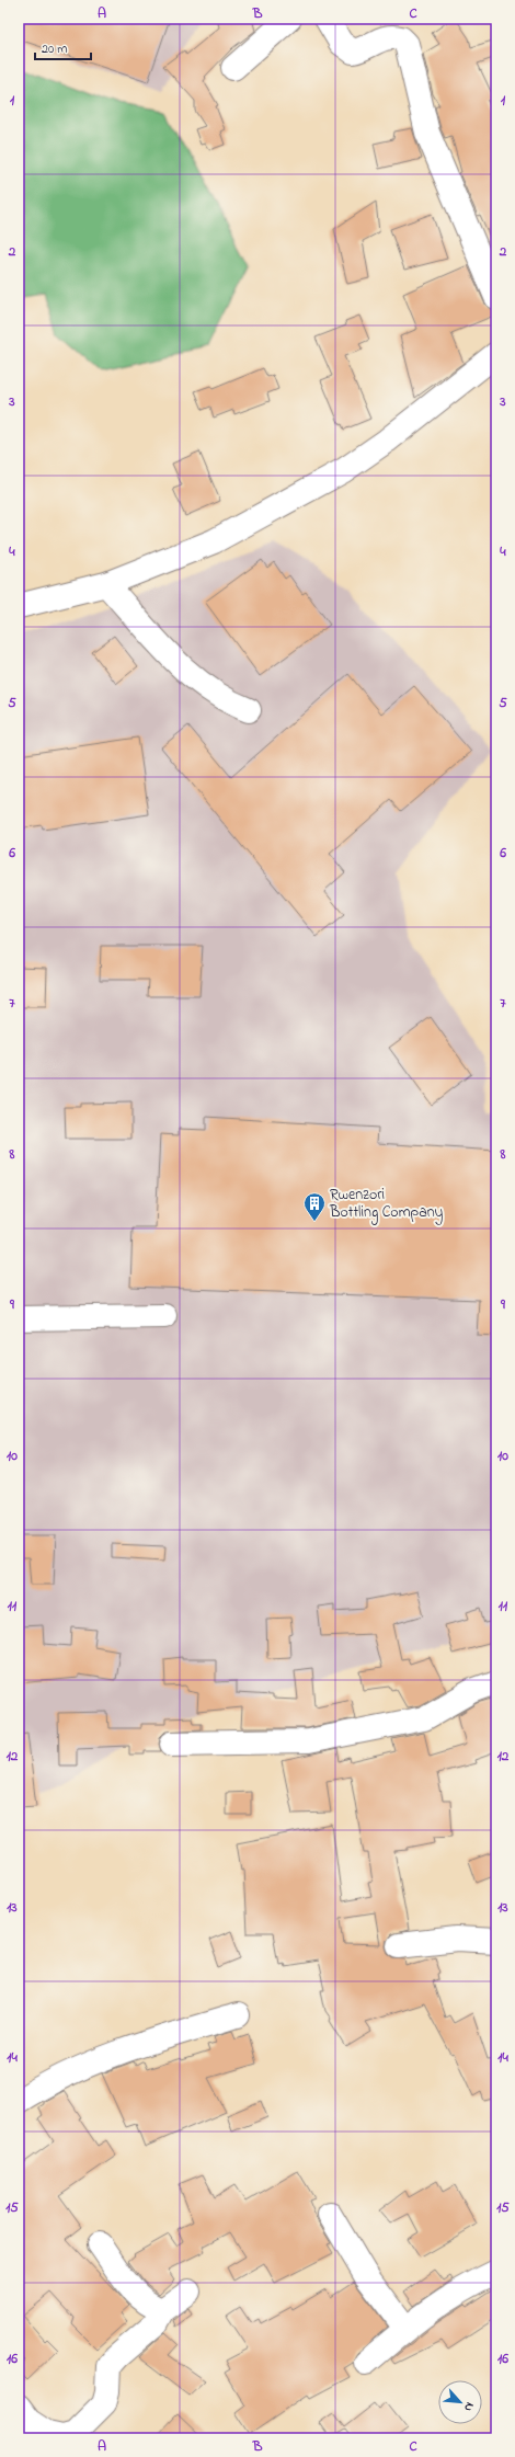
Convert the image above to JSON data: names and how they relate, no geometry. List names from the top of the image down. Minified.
{"places":{"building":["Rwenzori Bottling Company"]},"scale_bar":"20 m","north":"bottom right","grid":{"columns":["A","B","C"],"rows":["1","2","3","4","5","6","7","8","9","10","11","12","13","14","15","16"]}}
